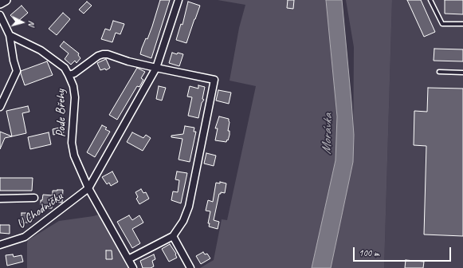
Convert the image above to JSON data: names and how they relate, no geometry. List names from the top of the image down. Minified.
{"streets":{"street":["Pode Břehy","U Chodníčku"]},"crossings":[["Pode Břehy","U Chodníčku"]],"water":["Morávka"],"scale_bar":"100 m","north":"right"}
